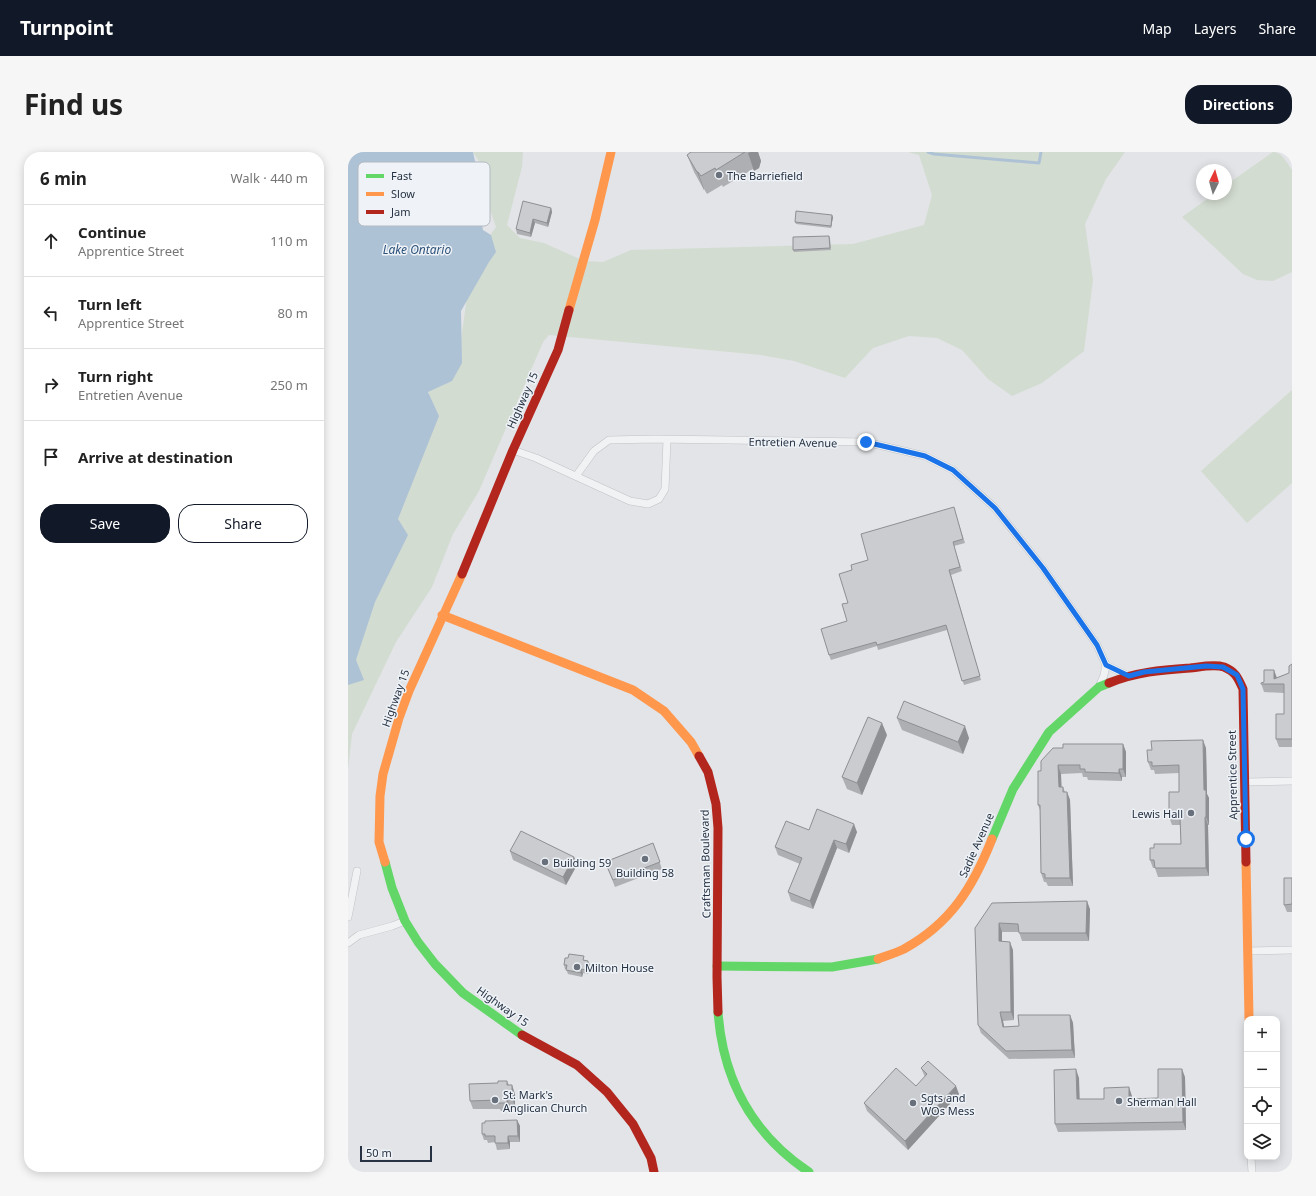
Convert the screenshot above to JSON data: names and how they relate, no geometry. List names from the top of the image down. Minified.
{"streets":{"street":["Highway 15","Entretien Avenue","Apprentice Street","Sadie Avenue","Craftsman Boulevard"]},"crossings":[["Highway 15","Craftsman Boulevard"],["Apprentice Street","Sadie Avenue"],["Sadie Avenue","Craftsman Boulevard"]],"water":["Lake Ontario"],"places":["The Barriefield","Lewis Hall","Building 58","Building 59","Milton House","St. Mark's Anglican Church","Sherman Hall","Sgts and WOs Mess"],"legend":["Fast","Slow","Jam"],"scale_bar":"50 m","north":"top","page":{"header":"Turnpoint","nav":["Map","Layers","Share"],"title":"Find us","buttons":["Directions",["Save","Share"]],"heading":["6 min","Walk · 440 m"],"list":[["Continue","Apprentice Street","110 m"],["Turn left","Apprentice Street","80 m"],["Turn right","Entretien Avenue","250 m"],"Arrive at destination"],"map_buttons":["+","−"],"scale":"50 m"}}
